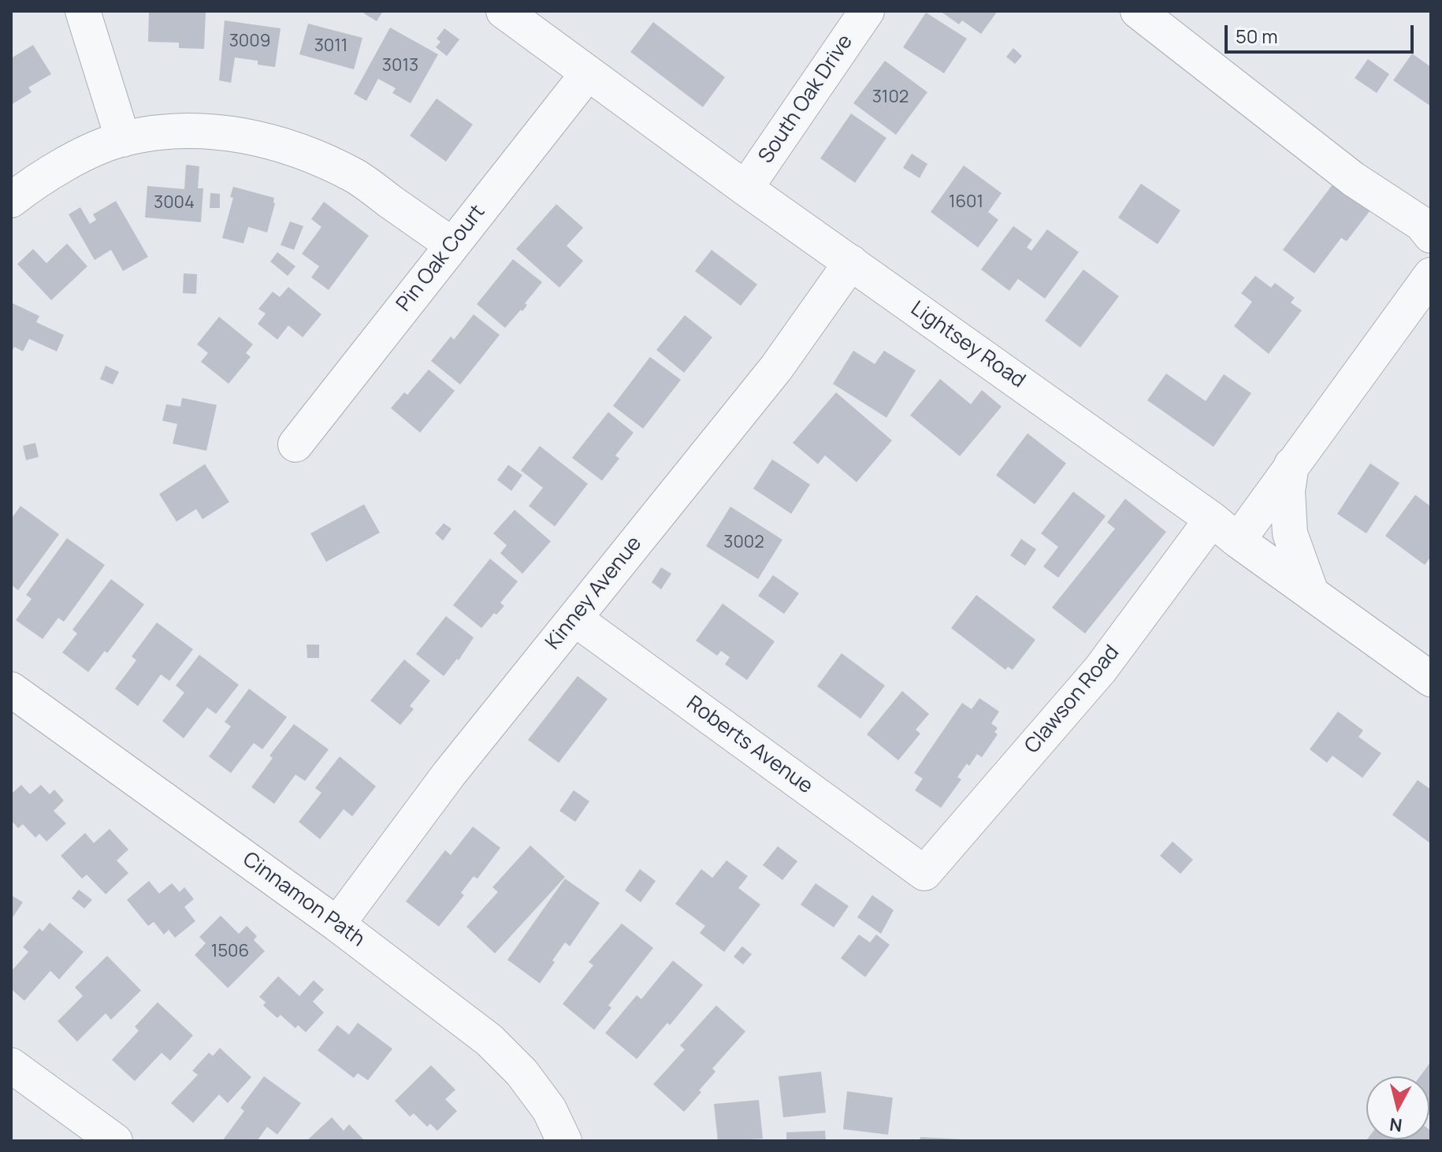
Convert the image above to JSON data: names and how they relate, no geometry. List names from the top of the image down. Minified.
{"streets":{"street":["South Oak Drive","Pin Oak Court","Lightsey Road","Kinney Avenue","Clawson Road","Roberts Avenue","Cinnamon Path"]},"crossings":[["South Oak Drive","Lightsey Road"],["Pin Oak Court","Lightsey Road"],["Lightsey Road","Kinney Avenue"],["Lightsey Road","Clawson Road"],["Kinney Avenue","Roberts Avenue"],["Kinney Avenue","Cinnamon Path"],["Clawson Road","Roberts Avenue"]],"house_numbers":["3009","3011","3013","3102","1601","3004","3002","1506"],"scale_bar":"50 m","north":"bottom"}
